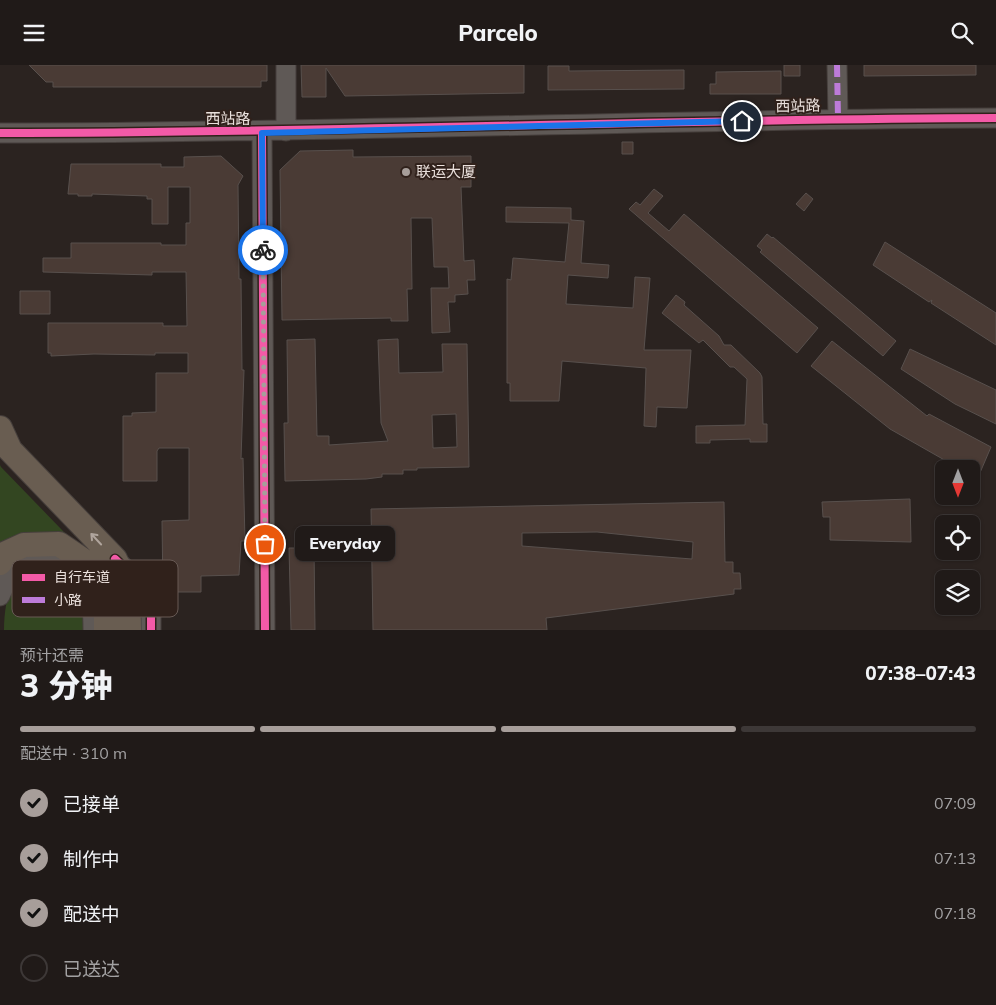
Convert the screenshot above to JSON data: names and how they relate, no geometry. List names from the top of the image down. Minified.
{"streets":{"street":["西站路"]},"places":["联运大厦","Everyday"],"legend":["自行车道","小路"],"north":"bottom","page":{"header":"Parcelo","bubble":"Everyday","heading":["3 分钟","预计还需","07:38–07:43"],"bar":"配送中 · 310 m","list":[["已接单","07:09"],["制作中","07:13"],["配送中","07:18"],"已送达"]}}
